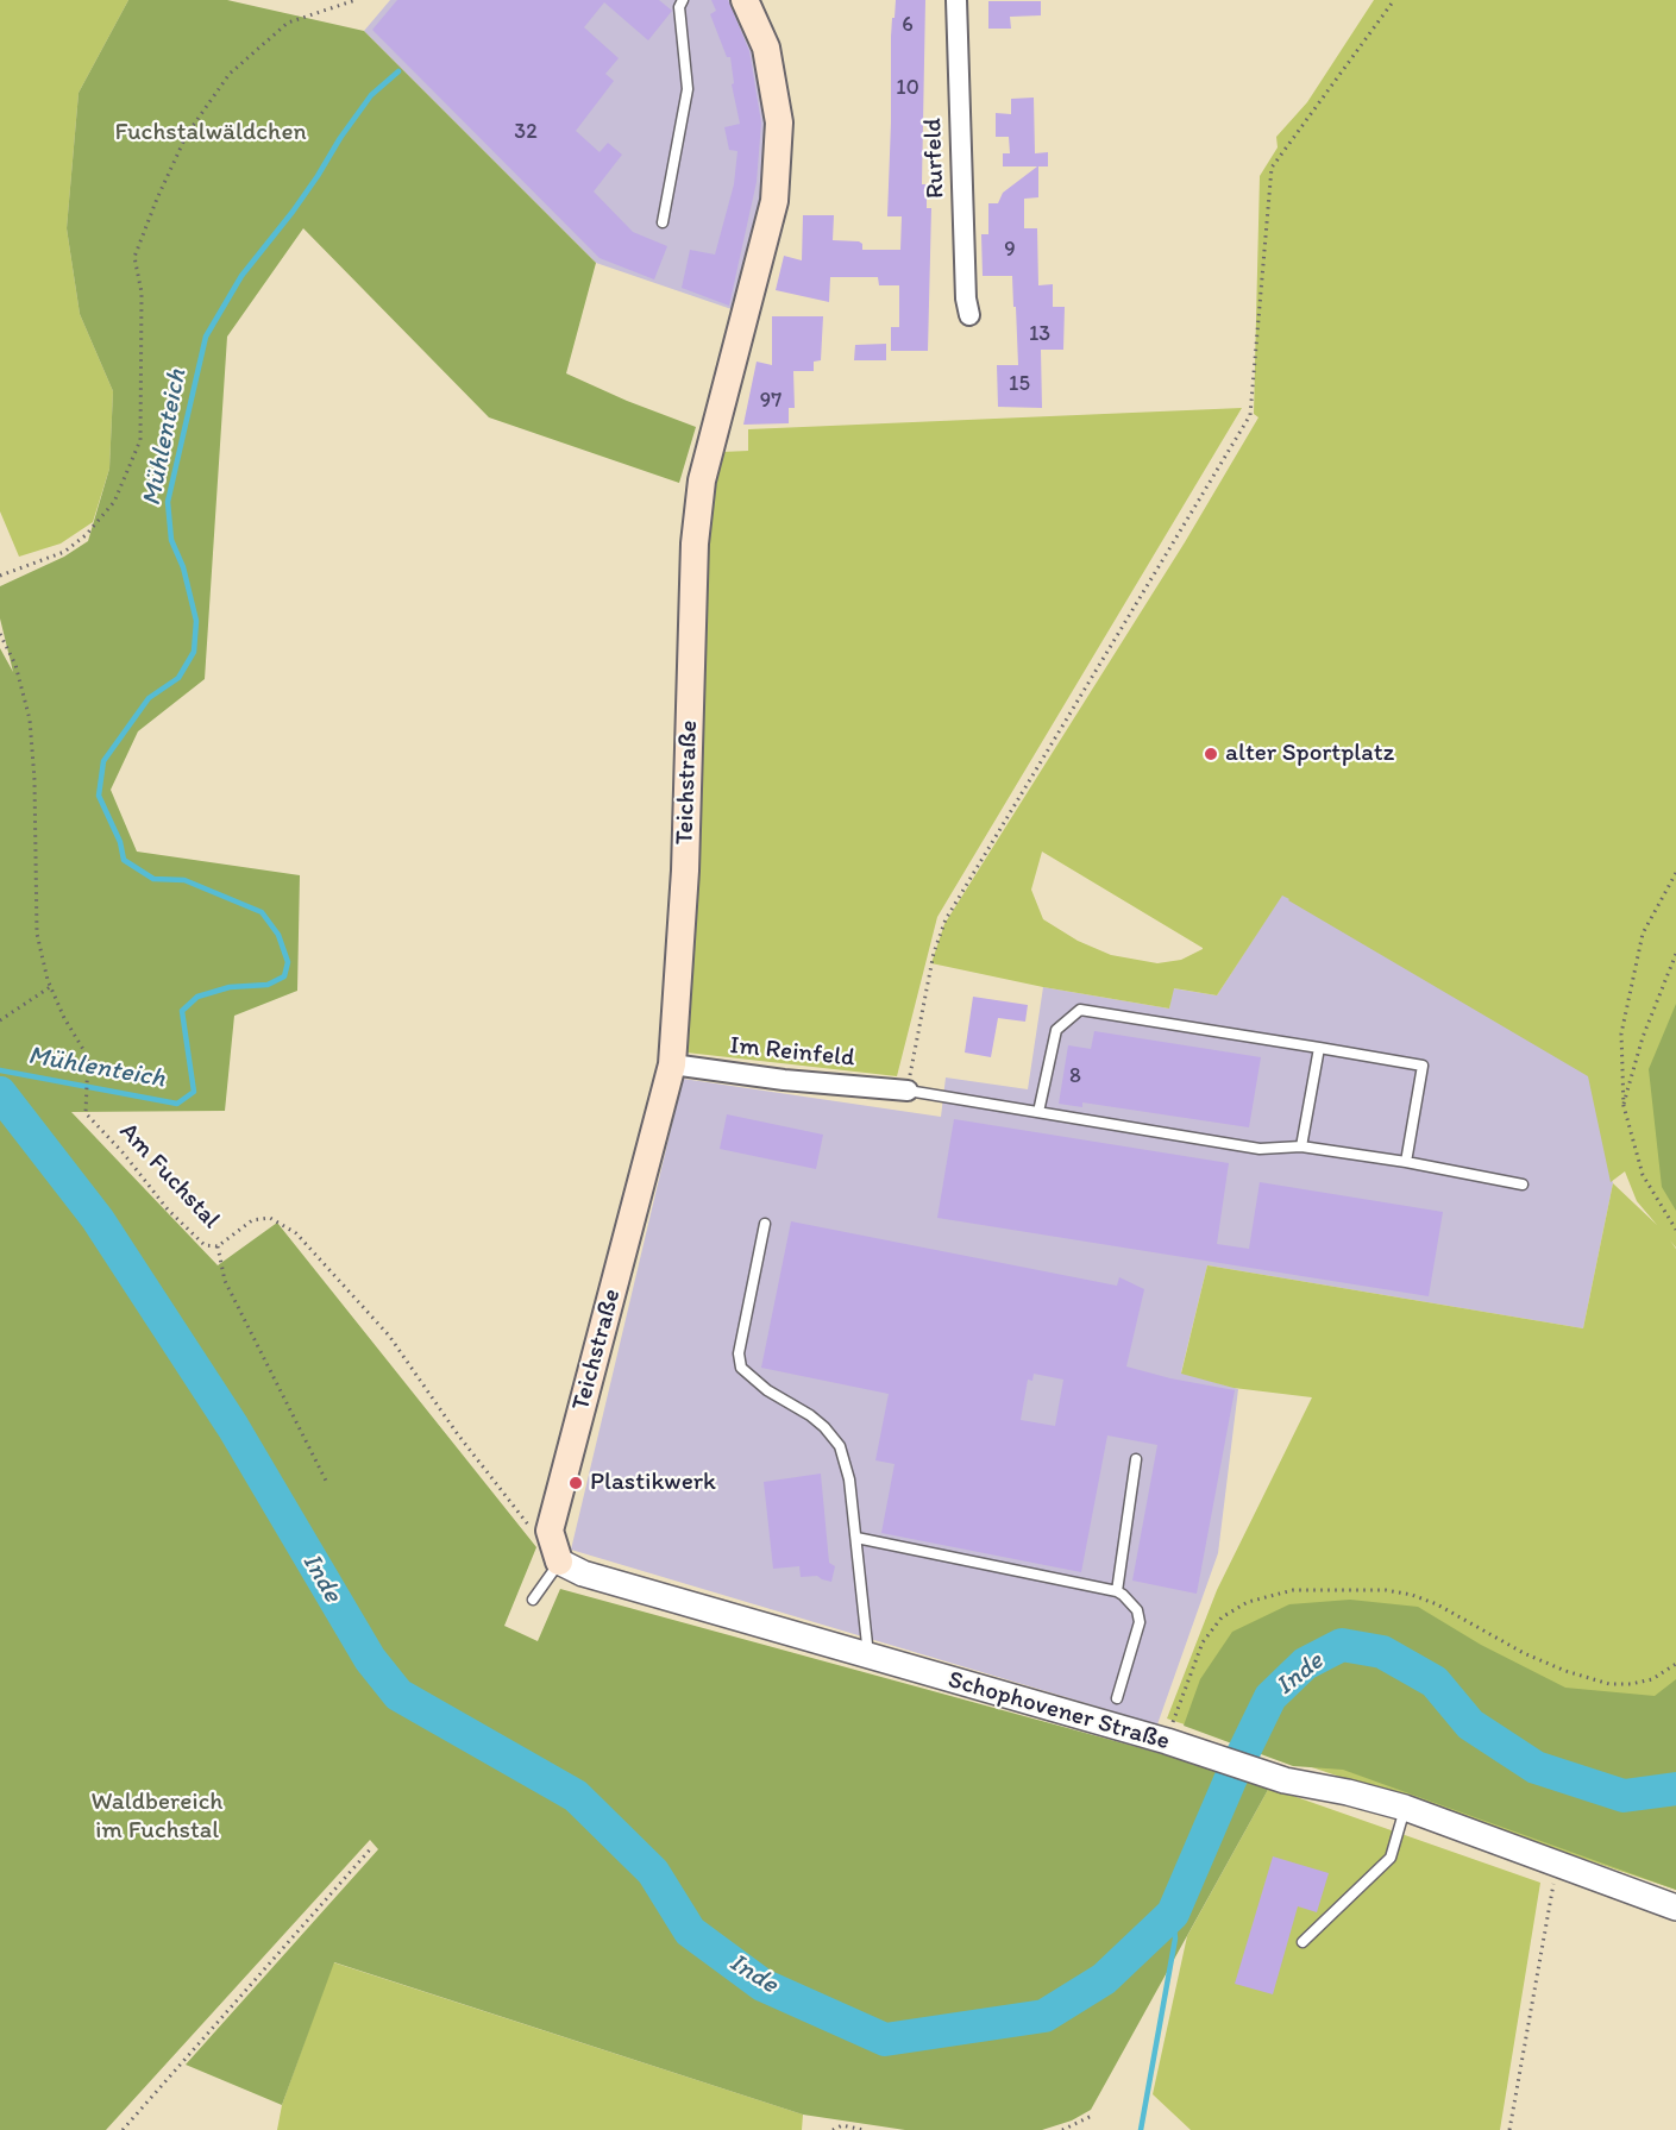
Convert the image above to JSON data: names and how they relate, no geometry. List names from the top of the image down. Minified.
{"streets":{"main road":["Teichstraße"],"street":["Rurfeld","Im Reinfeld","Schophovener Straße"],"path":["Am Fuchstal"]},"crossings":[["Teichstraße","Im Reinfeld"],["Teichstraße","Schophovener Straße"]],"water":["Mühlenteich","Inde"],"parks":["Fuchstalwäldchen","Waldbereich im Fuchstal"],"places":["alter Sportplatz","Plastikwerk"],"house_numbers":["6","10","32","9","13","15","97","8"]}
